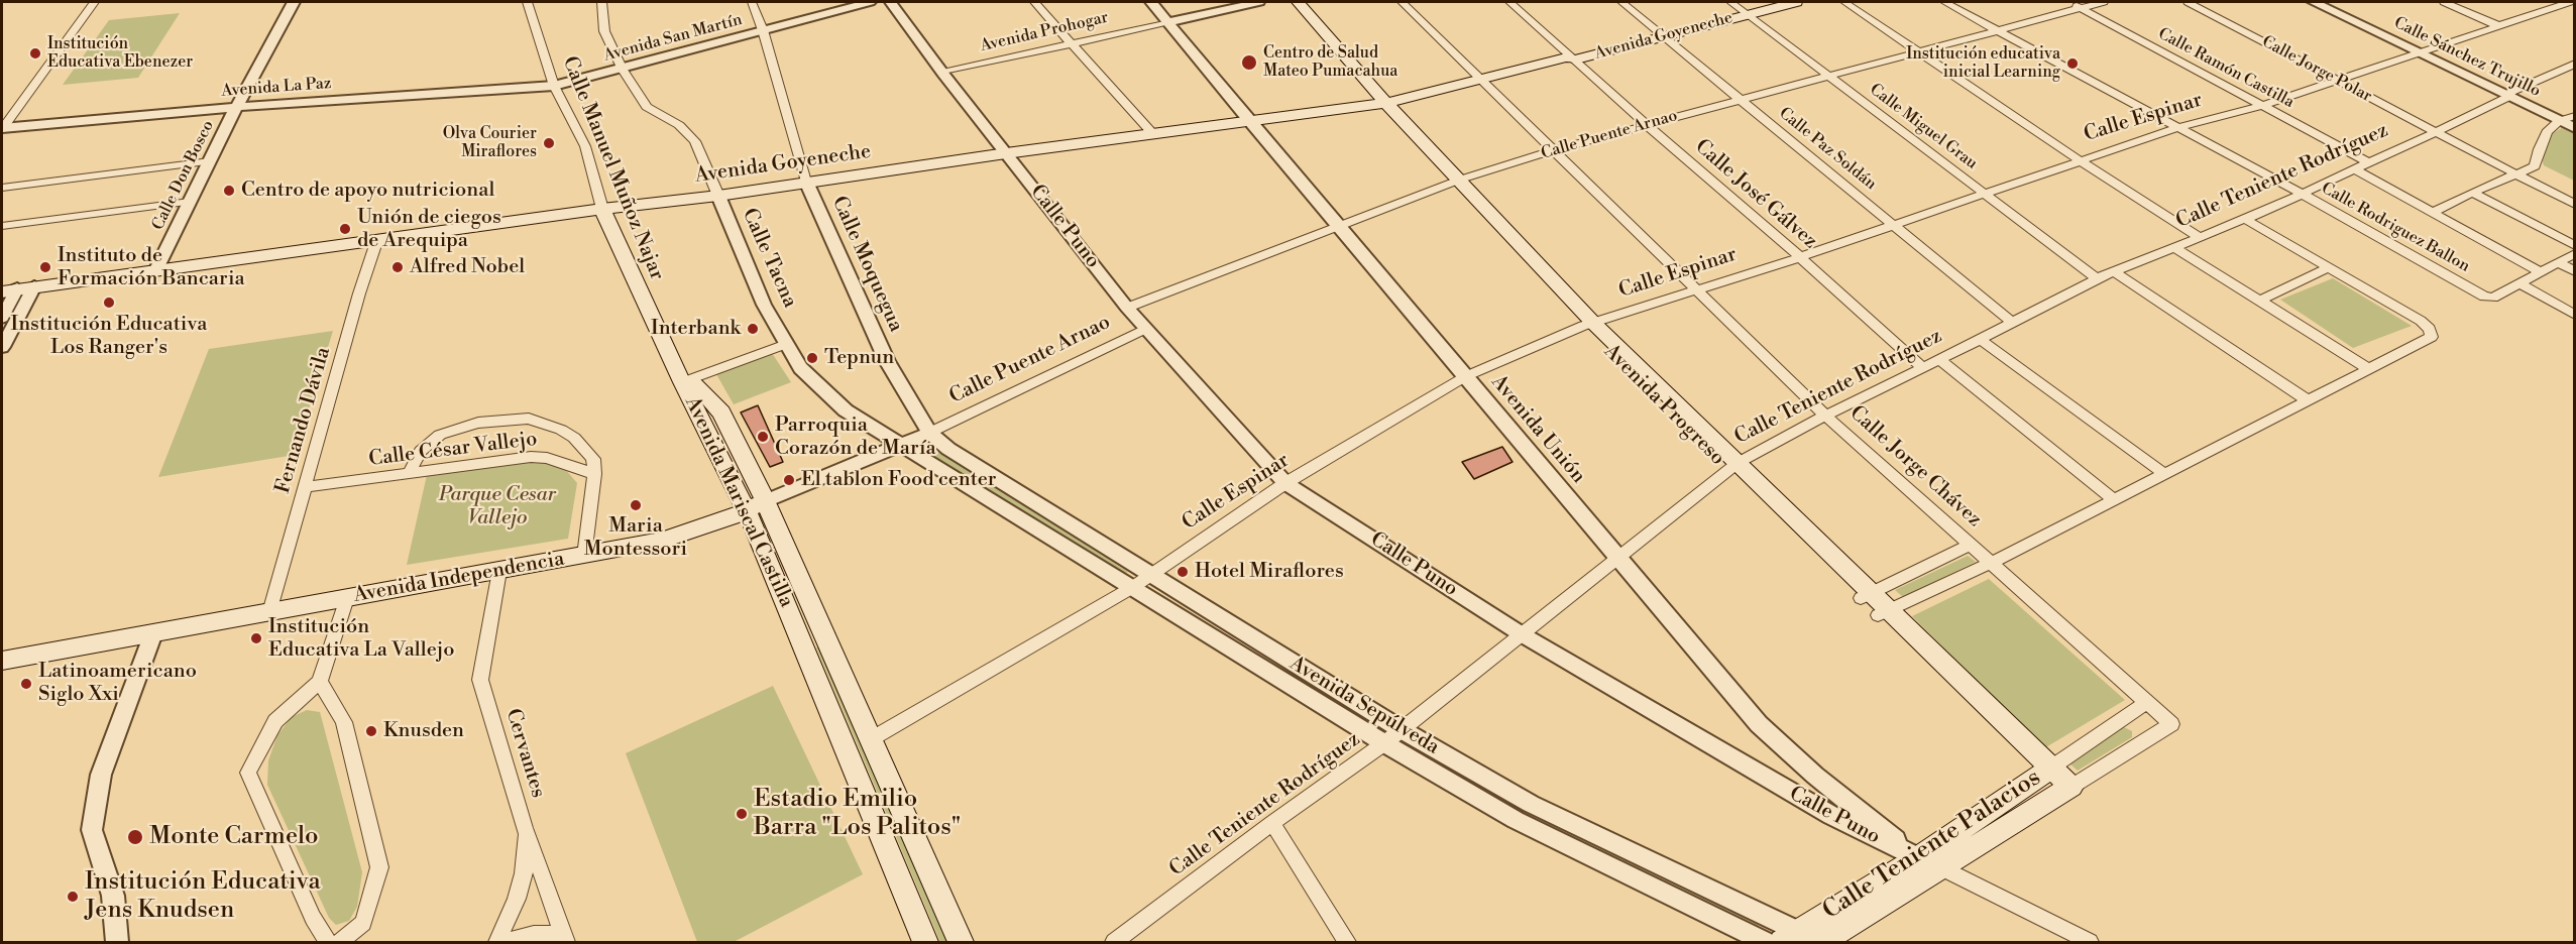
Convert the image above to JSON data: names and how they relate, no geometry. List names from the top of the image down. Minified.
{"streets":{"main road":["Avenida Goyeneche","Calle Manuel Muñoz Najar","Avenida Progreso","Avenida Mariscal Castilla","Avenida Independencia","Calle Teniente Palacios"],"street":["Avenida Prohogar","Avenida San Martín","Calle Sánchez Trujillo","Calle Ramón Castilla","Calle Jorge Polar","Avenida La Paz","Calle Espinar","Calle Miguel Grau","Calle Puente Arnao","Calle Paz Soldán","Calle Don Bosco","Calle Teniente Rodríguez","Calle José Gálvez","Calle Puno","Calle Rodriguez Ballon","Calle Tacna","Calle Moquegua","Fernando Dávila","Avenida Unión","Calle César Vallejo","Calle Jorge Chávez","Avenida Sepúlveda","Cervantes"]},"crossings":[["Avenida Prohogar","Calle Puno"],["Avenida Prohogar","Avenida Unión"],["Avenida Goyeneche","Calle Miguel Grau"],["Avenida Goyeneche","Calle Paz Soldán"],["Avenida Goyeneche","Calle Manuel Muñoz Najar"],["Avenida Goyeneche","Calle Don Bosco"],["Avenida Goyeneche","Calle José Gálvez"],["Avenida Goyeneche","Calle Puno"],["Avenida Goyeneche","Calle Tacna"],["Avenida Goyeneche","Calle Moquegua"],["Avenida Goyeneche","Avenida Progreso"],["Avenida Goyeneche","Fernando Dávila"],["Avenida Goyeneche","Avenida Unión"],["Avenida Goyeneche","Calle Jorge Chávez"],["Avenida San Martín","Avenida La Paz"],["Avenida San Martín","Calle Manuel Muñoz Najar"],["Avenida San Martín","Calle Tacna"],["Avenida San Martín","Calle Moquegua"],["Calle Sánchez Trujillo","Calle Espinar"],["Calle Sánchez Trujillo","Calle Teniente Rodríguez"],["Calle Ramón Castilla","Calle Espinar"],["Calle Ramón Castilla","Calle Puente Arnao"],["Calle Ramón Castilla","Calle Teniente Rodríguez"],["Calle Jorge Polar","Calle Espinar"],["Calle Jorge Polar","Calle Teniente Rodríguez"],["Avenida La Paz","Calle Manuel Muñoz Najar"],["Avenida La Paz","Calle Don Bosco"],["Calle Espinar","Calle Miguel Grau"],["Calle Espinar","Calle Paz Soldán"],["Calle Espinar","Calle José Gálvez"],["Calle Espinar","Calle Puno"],["Calle Espinar","Calle Rodriguez Ballon"],["Calle Espinar","Avenida Progreso"],["Calle Espinar","Avenida Unión"],["Calle Espinar","Calle Jorge Chávez"],["Calle Espinar","Avenida Mariscal Castilla"],["Calle Espinar","Avenida Sepúlveda"],["Calle Miguel Grau","Calle Puente Arnao"],["Calle Miguel Grau","Calle Teniente Rodríguez"],["Calle Puente Arnao","Calle Paz Soldán"],["Calle Puente Arnao","Calle José Gálvez"],["Calle Puente Arnao","Calle Puno"],["Calle Puente Arnao","Calle Rodriguez Ballon"],["Calle Puente Arnao","Calle Tacna"],["Calle Puente Arnao","Calle Moquegua"],["Calle Puente Arnao","Avenida Progreso"],["Calle Puente Arnao","Avenida Unión"],["Calle Puente Arnao","Calle Jorge Chávez"],["Calle Puente Arnao","Avenida Independencia"],["Calle Puente Arnao","Avenida Sepúlveda"],["Calle Paz Soldán","Calle Teniente Rodríguez"],["Calle Manuel Muñoz Najar","Avenida Mariscal Castilla"],["Calle Teniente Rodríguez","Calle José Gálvez"],["Calle Teniente Rodríguez","Calle Puno"],["Calle Teniente Rodríguez","Calle Rodriguez Ballon"],["Calle Teniente Rodríguez","Avenida Progreso"],["Calle Teniente Rodríguez","Avenida Unión"],["Calle Teniente Rodríguez","Calle Jorge Chávez"],["Calle Teniente Rodríguez","Avenida Sepúlveda"],["Calle Puno","Avenida Unión"],["Calle Puno","Calle Teniente Palacios"],["Calle Tacna","Avenida Independencia"],["Calle Tacna","Avenida Sepúlveda"],["Calle Moquegua","Avenida Sepúlveda"],["Avenida Progreso","Calle Jorge Chávez"],["Avenida Progreso","Calle Teniente Palacios"],["Fernando Dávila","Calle César Vallejo"],["Fernando Dávila","Avenida Independencia"],["Avenida Unión","Calle Teniente Palacios"],["Calle Jorge Chávez","Calle Teniente Palacios"],["Avenida Mariscal Castilla","Avenida Independencia"],["Avenida Independencia","Avenida Sepúlveda"],["Avenida Independencia","Cervantes"],["Avenida Sepúlveda","Calle Teniente Palacios"]],"parks":["Parque Cesar Vallejo"],"places":["Institución Educativa Ebenezer","Centro de Salud Mateo Pumacahua","Institución educativa inicial Learning","Olva Courier Miraflores","Centro de apoyo nutricional","Unión de ciegos de Arequipa","Instituto de Formación Bancaria","Alfred Nobel","Institución Educativa Los Ranger's","Interbank","Tepnun","Parroquia Corazón de María","El tablon Food center","Maria Montessori","Hotel Miraflores","Institución Educativa La Vallejo","Latinoamericano Siglo Xxi","Knusden","Estadio Emilio Barra \"Los Palitos\"","Monte Carmelo","Institución Educativa Jens Knudsen"]}
